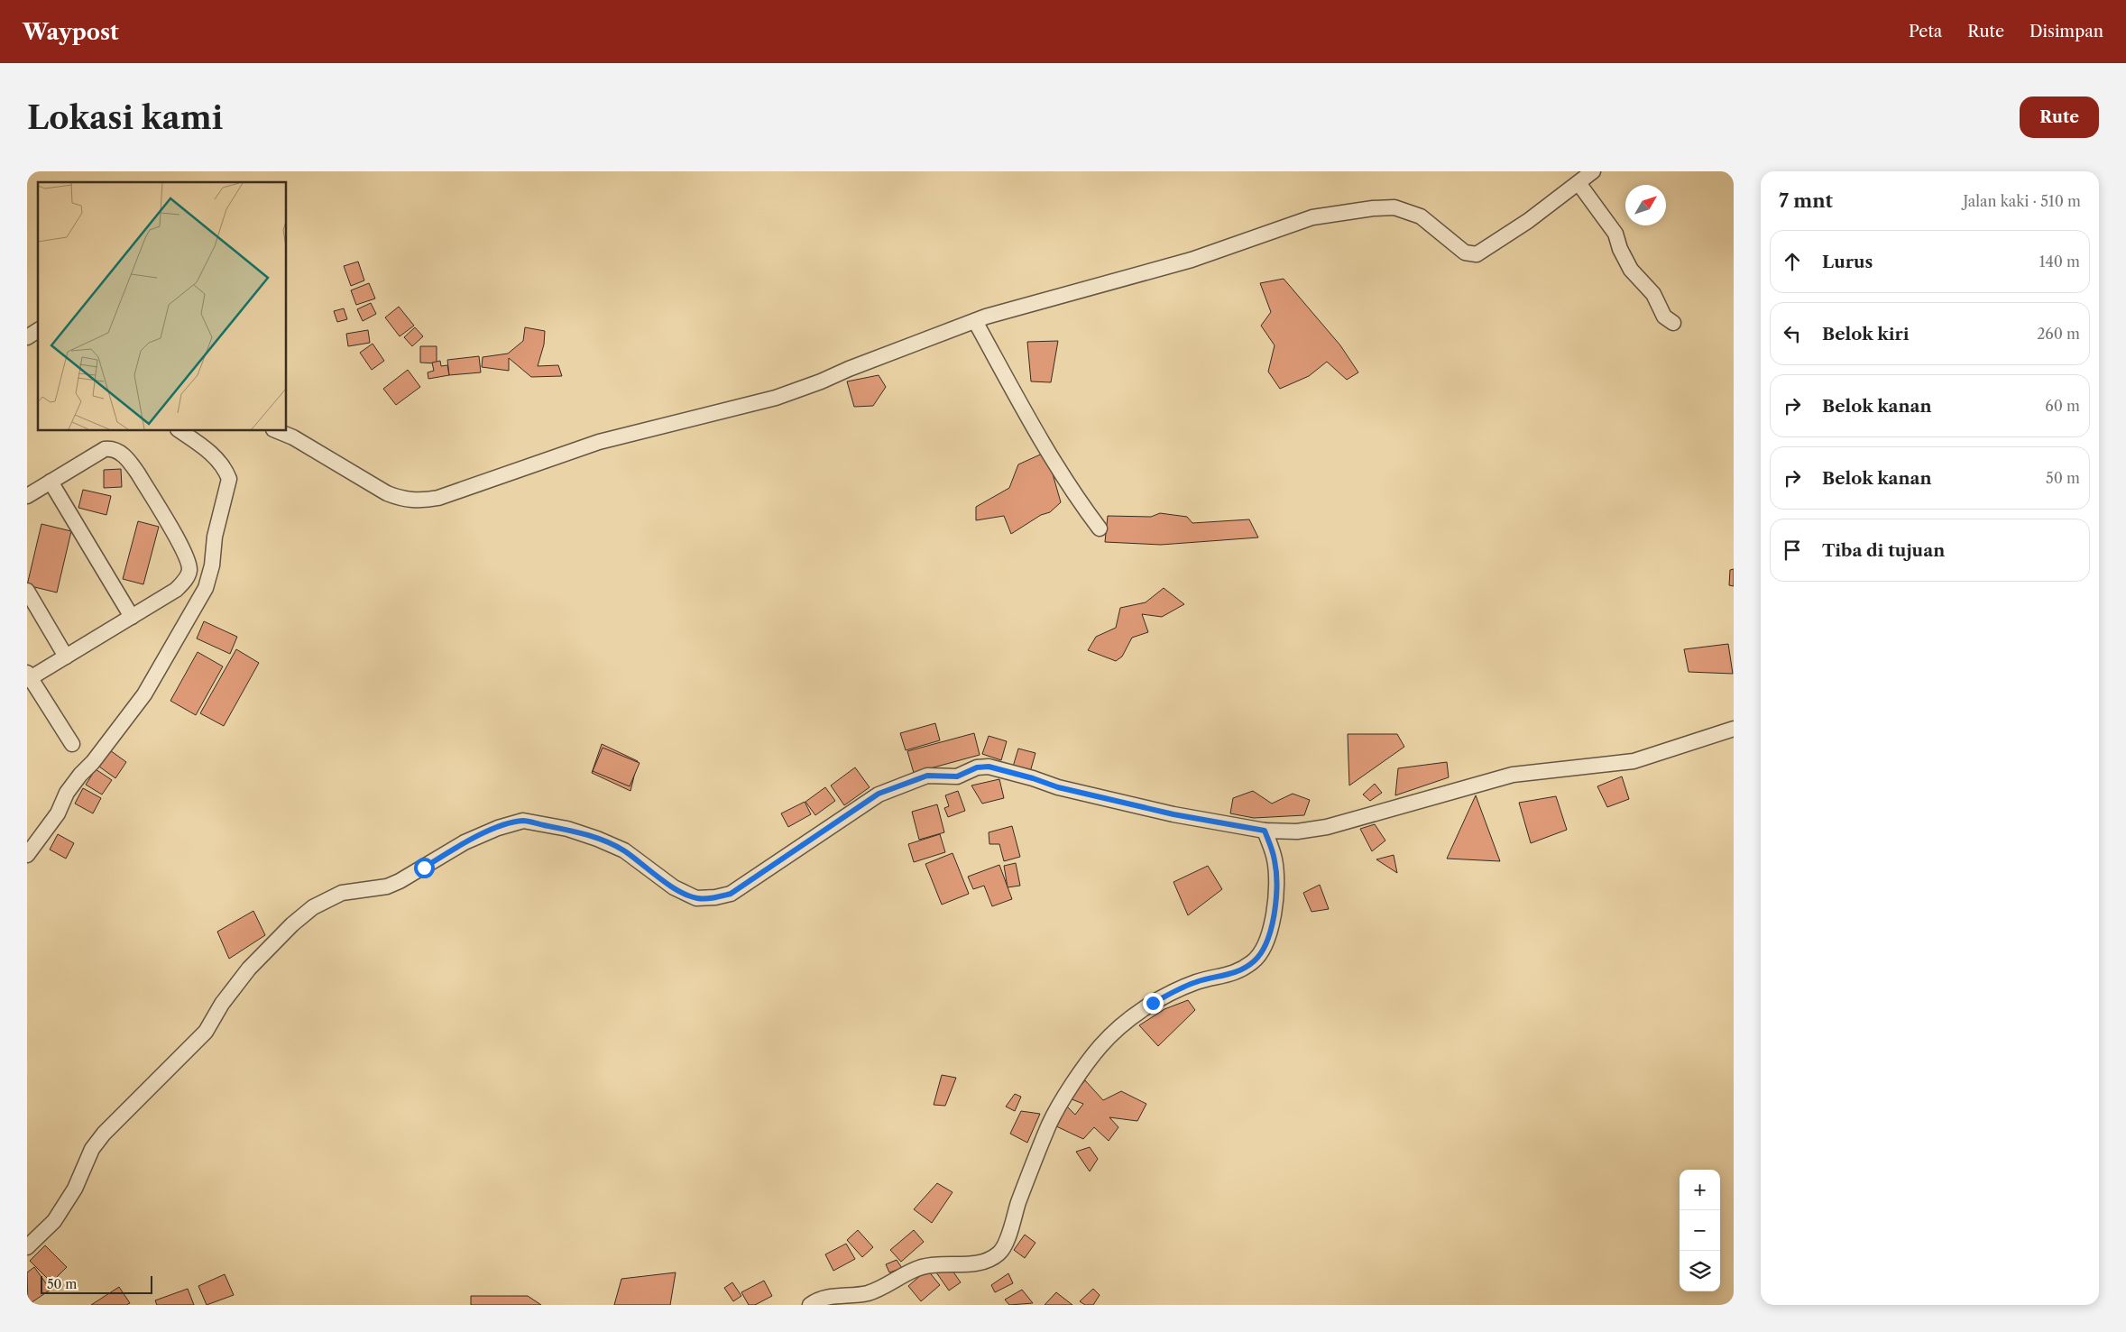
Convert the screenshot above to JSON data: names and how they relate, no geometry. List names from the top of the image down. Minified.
{"scale_bar":"50 m","north":"top right","page":{"header":"Waypost","nav":["Peta","Rute","Disimpan"],"buttons":"Rute","title":"Lokasi kami","heading":["7 mnt","Jalan kaki · 510 m"],"list":[["Lurus","140 m"],["Belok kiri","260 m"],["Belok kanan","60 m"],["Belok kanan","50 m"],"Tiba di tujuan"],"map_buttons":["+","−"],"scale":"50 m"}}
